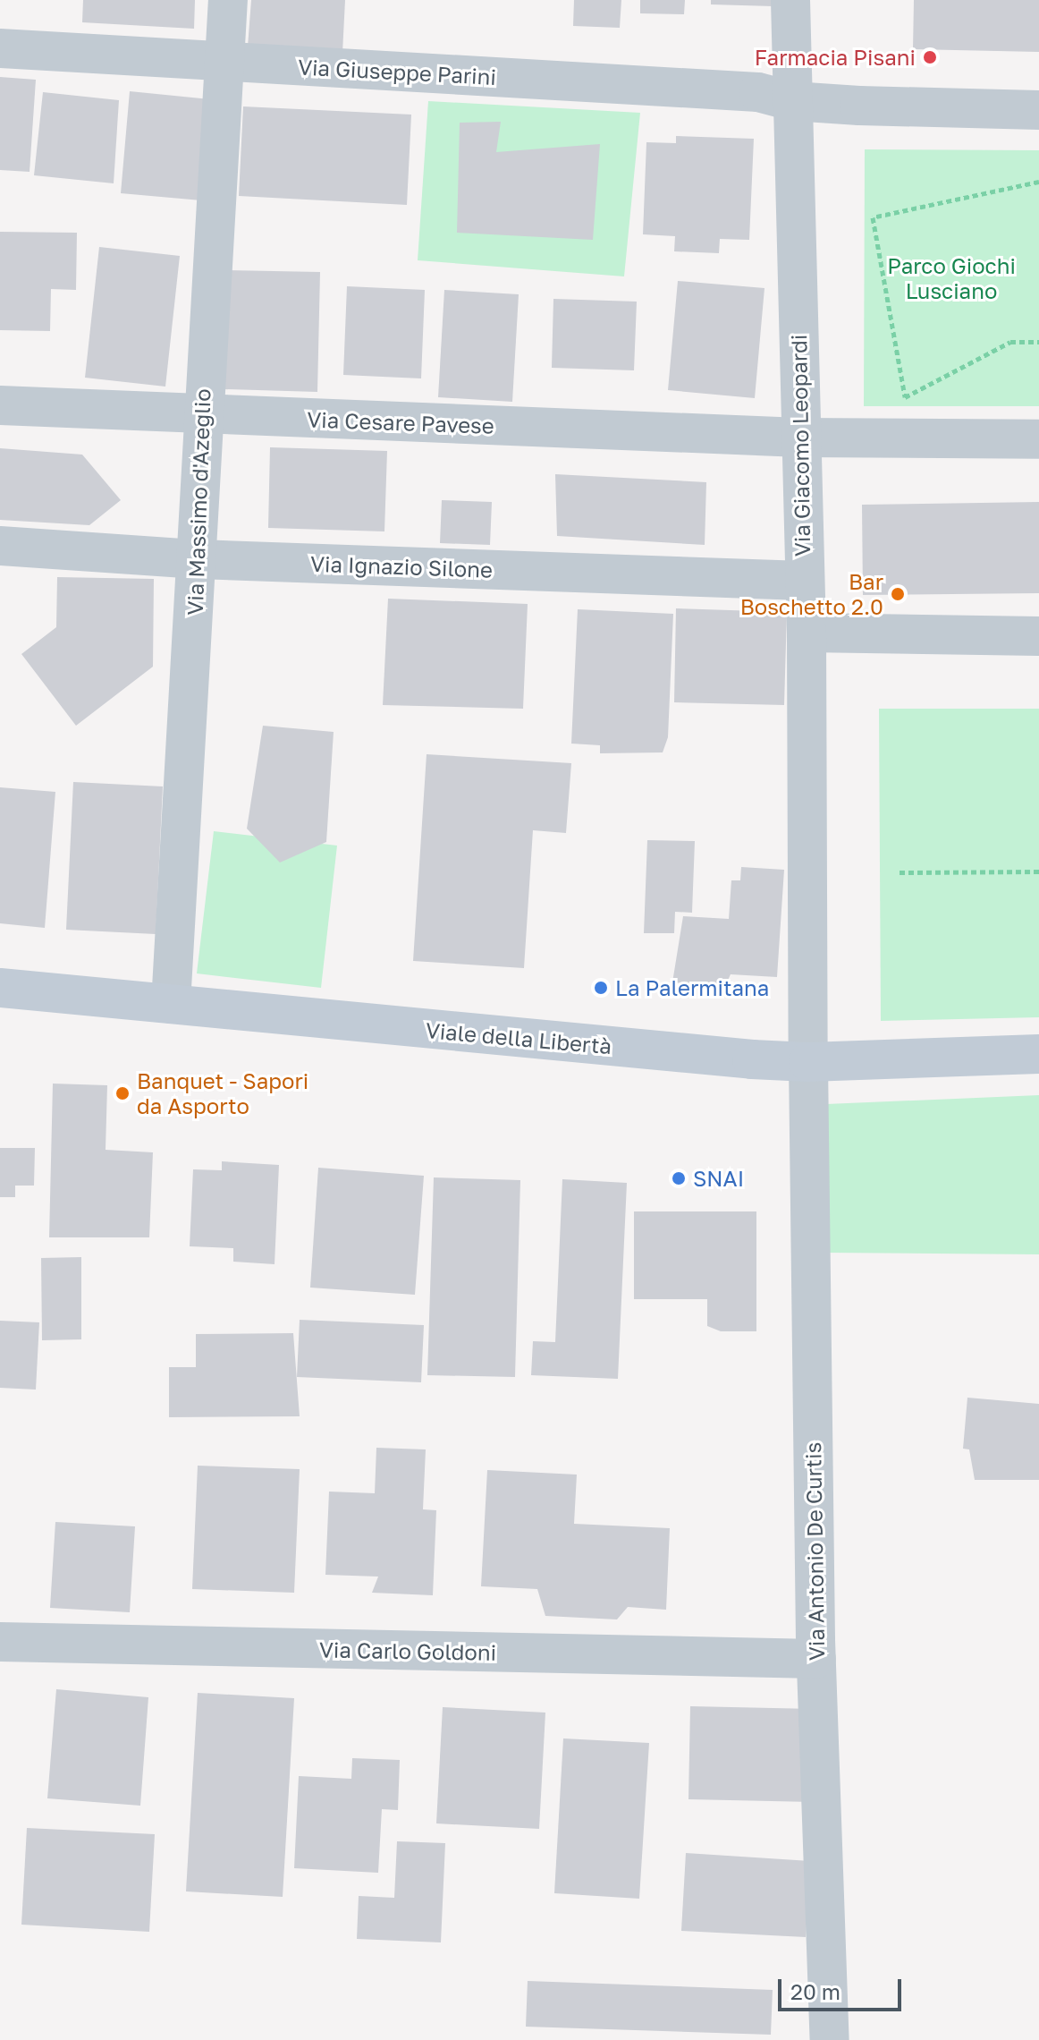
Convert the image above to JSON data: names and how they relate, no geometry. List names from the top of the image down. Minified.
{"streets":{"main road":["Viale della Libertà"],"street":["Via Giuseppe Parini","Via Cesare Pavese","Via Giacomo Leopardi","Via Massimo d'Azeglio","Via Ignazio Silone","Via Antonio De Curtis","Via Carlo Goldoni"]},"crossings":[["Via Giuseppe Parini","Via Giacomo Leopardi"],["Via Giuseppe Parini","Via Massimo d'Azeglio"],["Via Cesare Pavese","Via Giacomo Leopardi"],["Via Cesare Pavese","Via Massimo d'Azeglio"],["Via Giacomo Leopardi","Via Ignazio Silone"],["Via Giacomo Leopardi","Viale della Libertà"],["Via Giacomo Leopardi","Via Antonio De Curtis"],["Via Massimo d'Azeglio","Via Ignazio Silone"],["Via Massimo d'Azeglio","Viale della Libertà"],["Viale della Libertà","Via Antonio De Curtis"],["Via Antonio De Curtis","Via Carlo Goldoni"]],"parks":["Parco Giochi Lusciano"],"places":["Farmacia Pisani","Bar Boschetto 2.0","La Palermitana","Banquet - Sapori da Asporto","SNAI"],"scale_bar":"20 m"}
